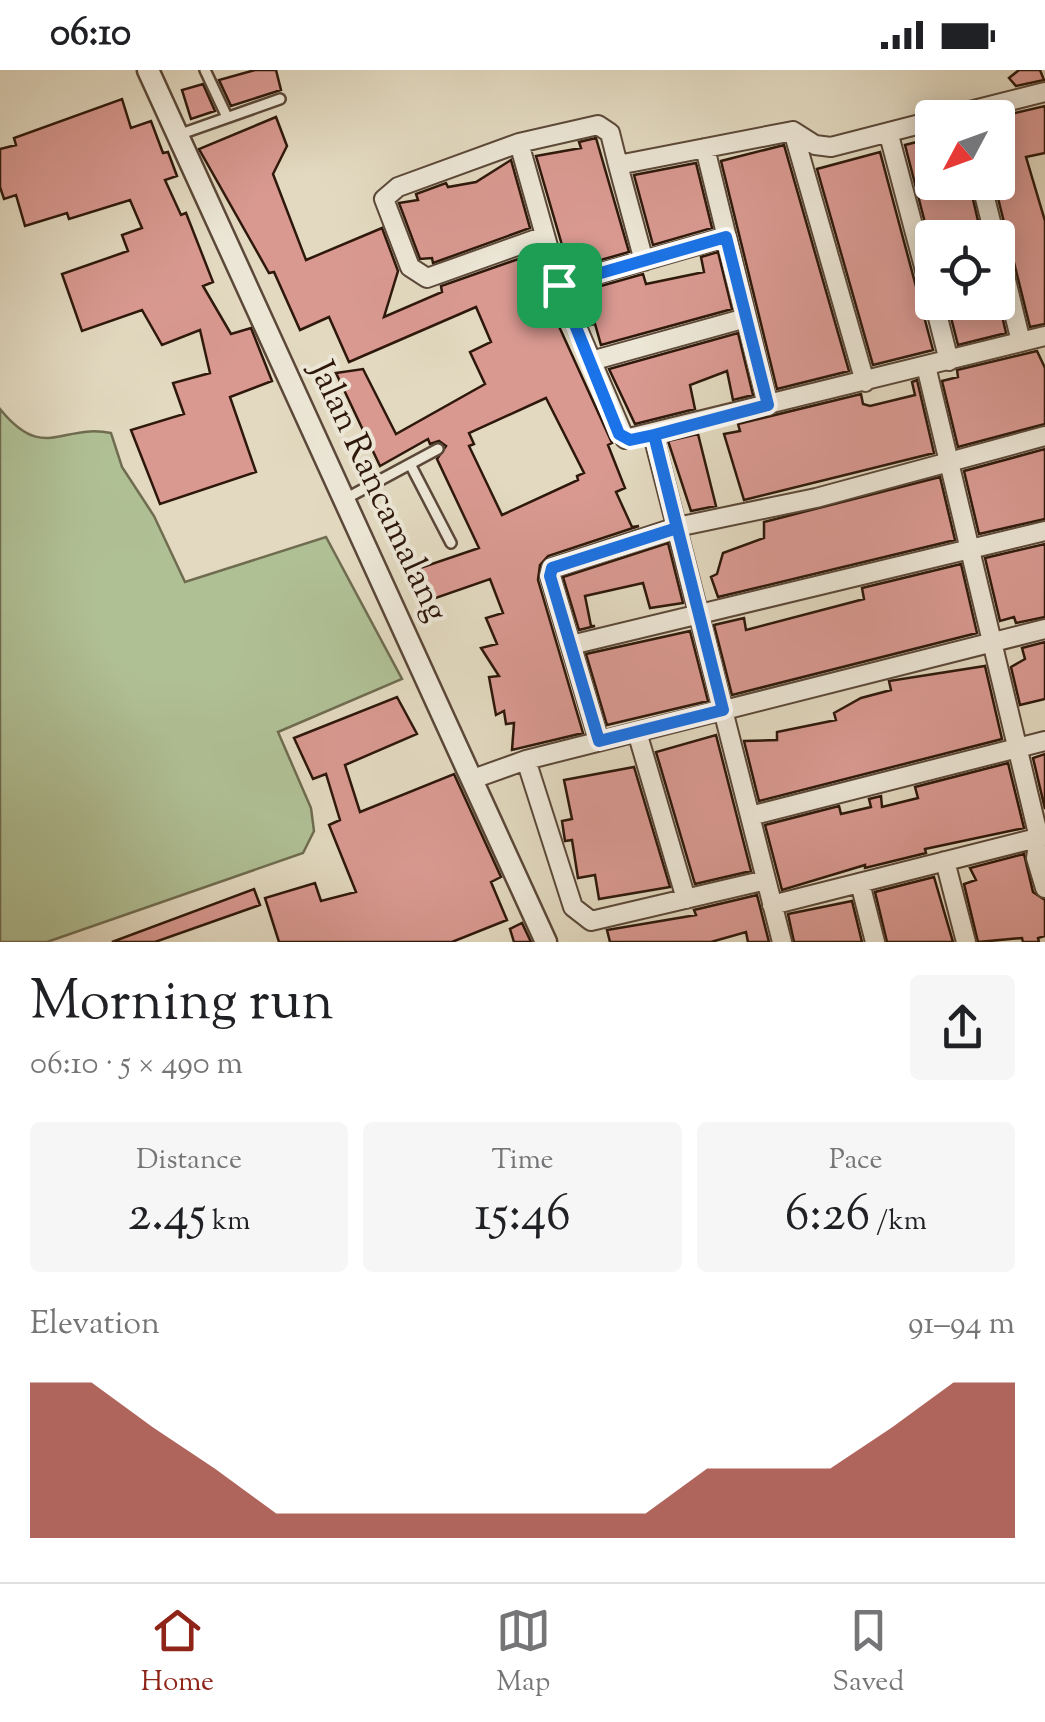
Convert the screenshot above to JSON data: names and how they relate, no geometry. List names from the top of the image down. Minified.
{"streets":{"street":["Jalan Rancamalang"]},"north":"bottom left","page":{"status":"06:10","heading":["Morning run","06:10 · 5 × 490 m"],"stats":[["Distance","2.45 km"],["Time","15:46"],["Pace","6:26 /km"]],"chart":["Elevation","91–94 m"],"tabs":["Home","Map","Saved"]}}
